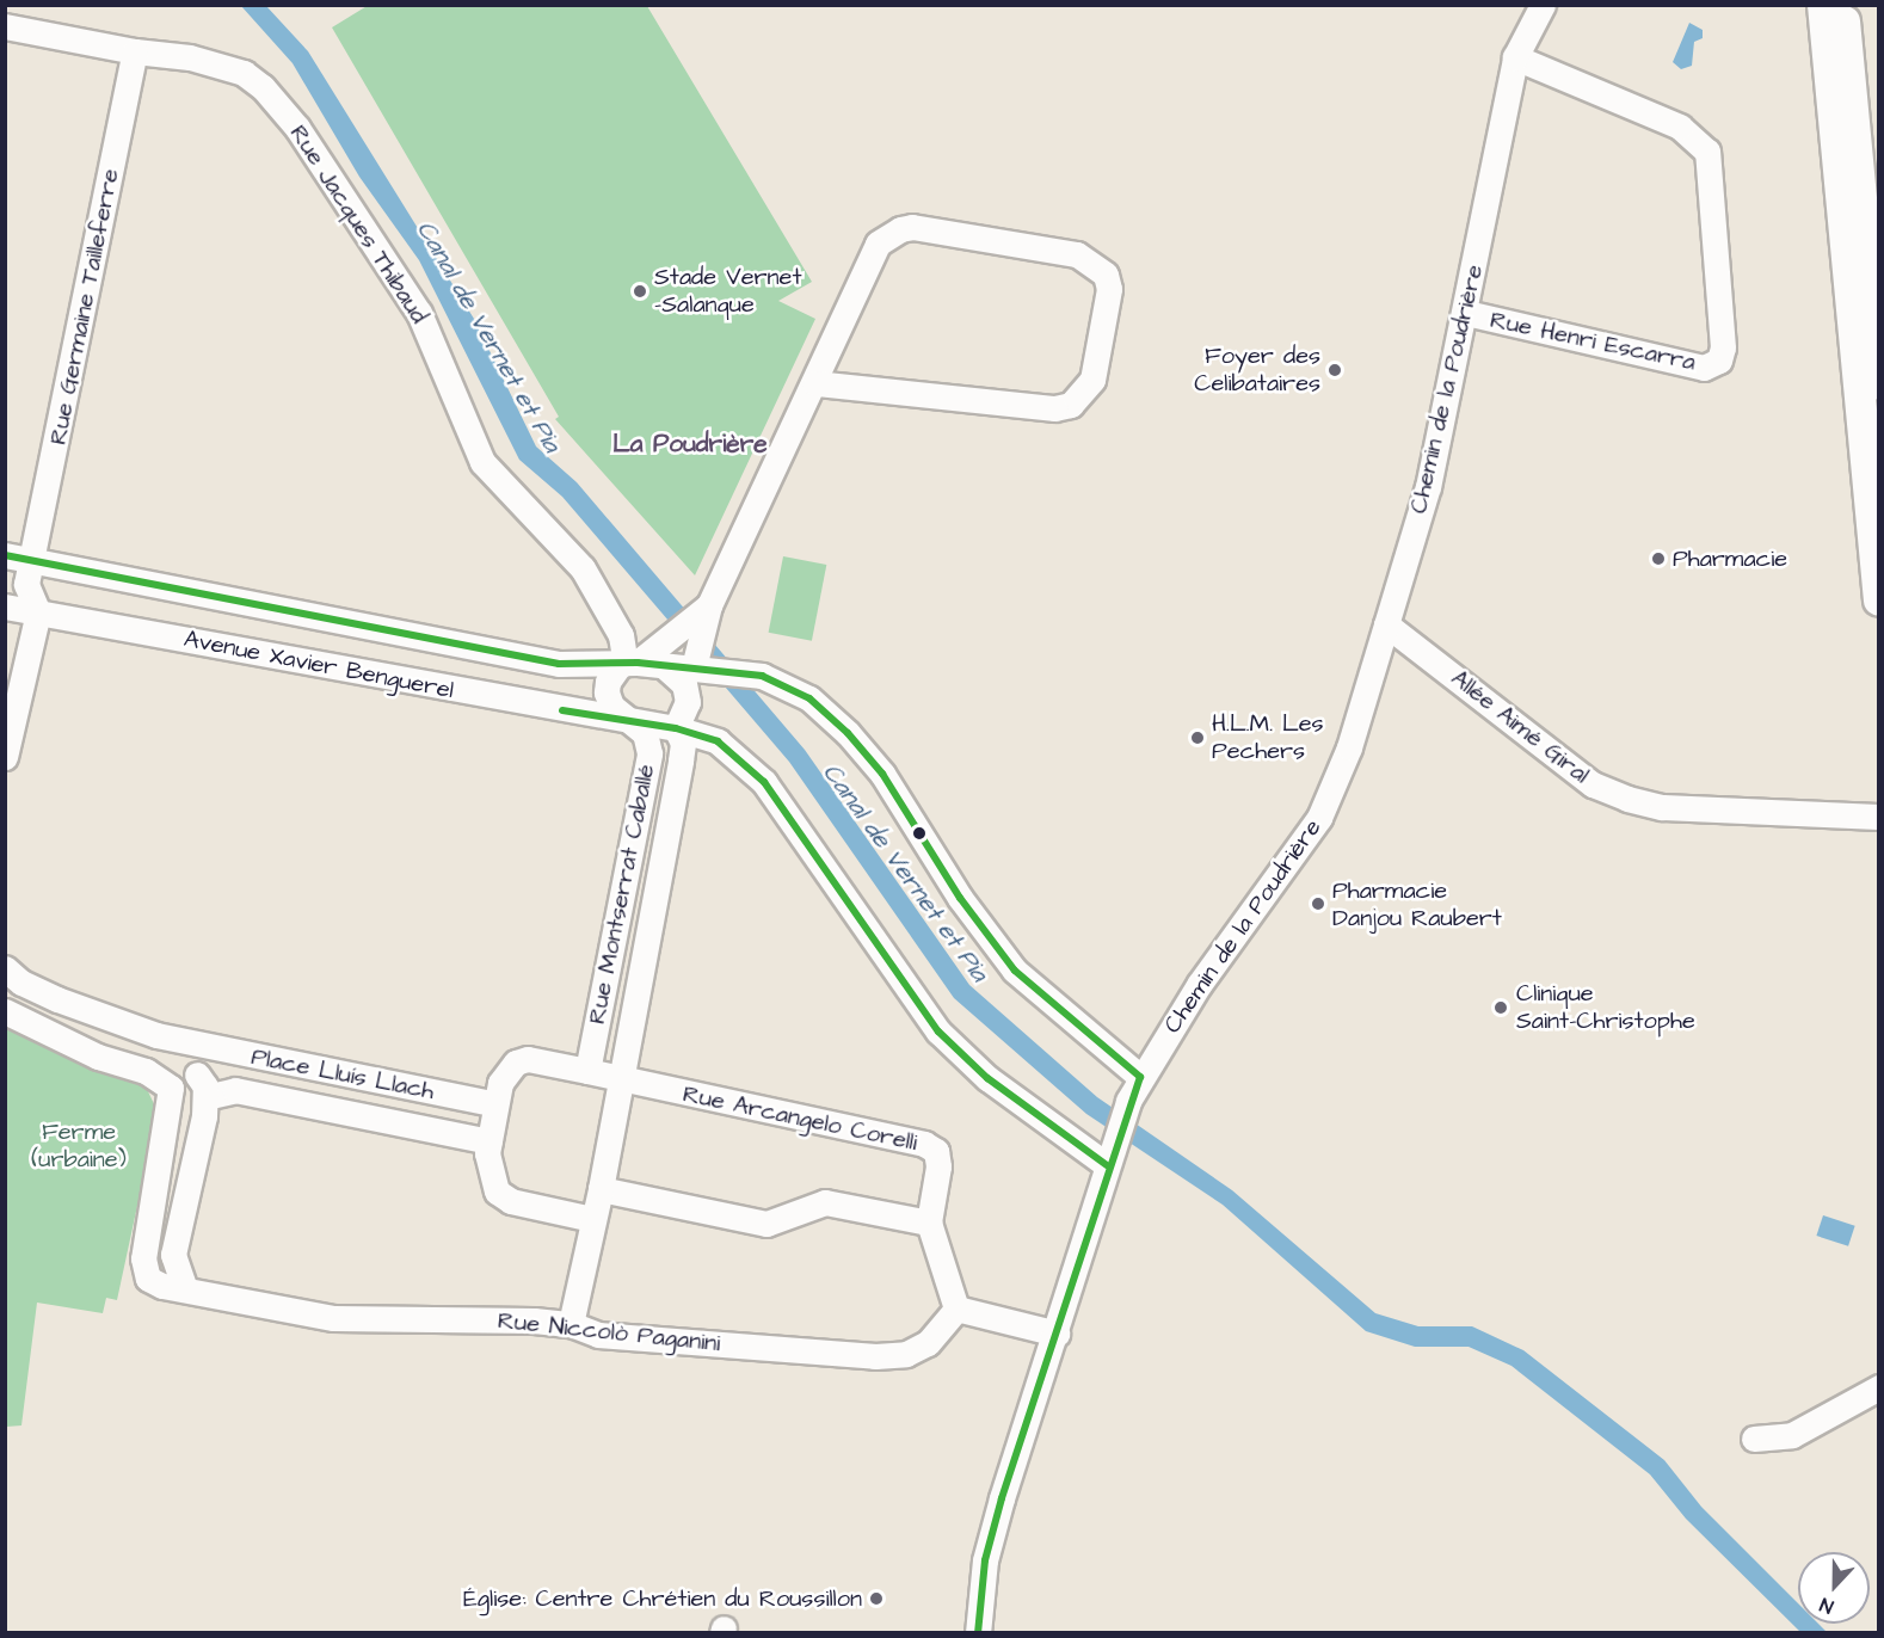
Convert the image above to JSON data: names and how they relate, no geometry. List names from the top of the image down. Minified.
{"streets":{"street":["Rue Jacques Thibaud","Rue Germaine Tailleferre","Rue Henri Escarra","Chemin de la Poudrière","Avenue Xavier Benguerel","Allée Aimé Giral","Rue Montserrat Caballé","Place Lluís Llach","Rue Arcangelo Corelli","Rue Niccolò Paganini"]},"crossings":[["Rue Jacques Thibaud","Rue Germaine Tailleferre"],["Rue Jacques Thibaud","Avenue Xavier Benguerel"],["Rue Jacques Thibaud","Rue Montserrat Caballé"],["Rue Germaine Tailleferre","Avenue Xavier Benguerel"],["Rue Henri Escarra","Chemin de la Poudrière"],["Chemin de la Poudrière","Avenue Xavier Benguerel"],["Chemin de la Poudrière","Allée Aimé Giral"],["Avenue Xavier Benguerel","Rue Montserrat Caballé"],["Rue Montserrat Caballé","Rue Arcangelo Corelli"],["Rue Montserrat Caballé","Rue Niccolò Paganini"],["Place Lluís Llach","Rue Arcangelo Corelli"],["Place Lluís Llach","Rue Niccolò Paganini"],["Rue Arcangelo Corelli","Rue Niccolò Paganini"]],"districts":["La Poudrière"],"water":["Canal de Vernet et Pia"],"parks":["Ferme (urbaine)"],"places":["Stade Vernet -Salanque","Foyer des Celibataires","Pharmacie","H.L.M. Les Pechers","Pharmacie Danjou Raubert","Clinique Saint-Christophe","Église: Centre Chrétien du Roussillon"],"north":"bottom"}
